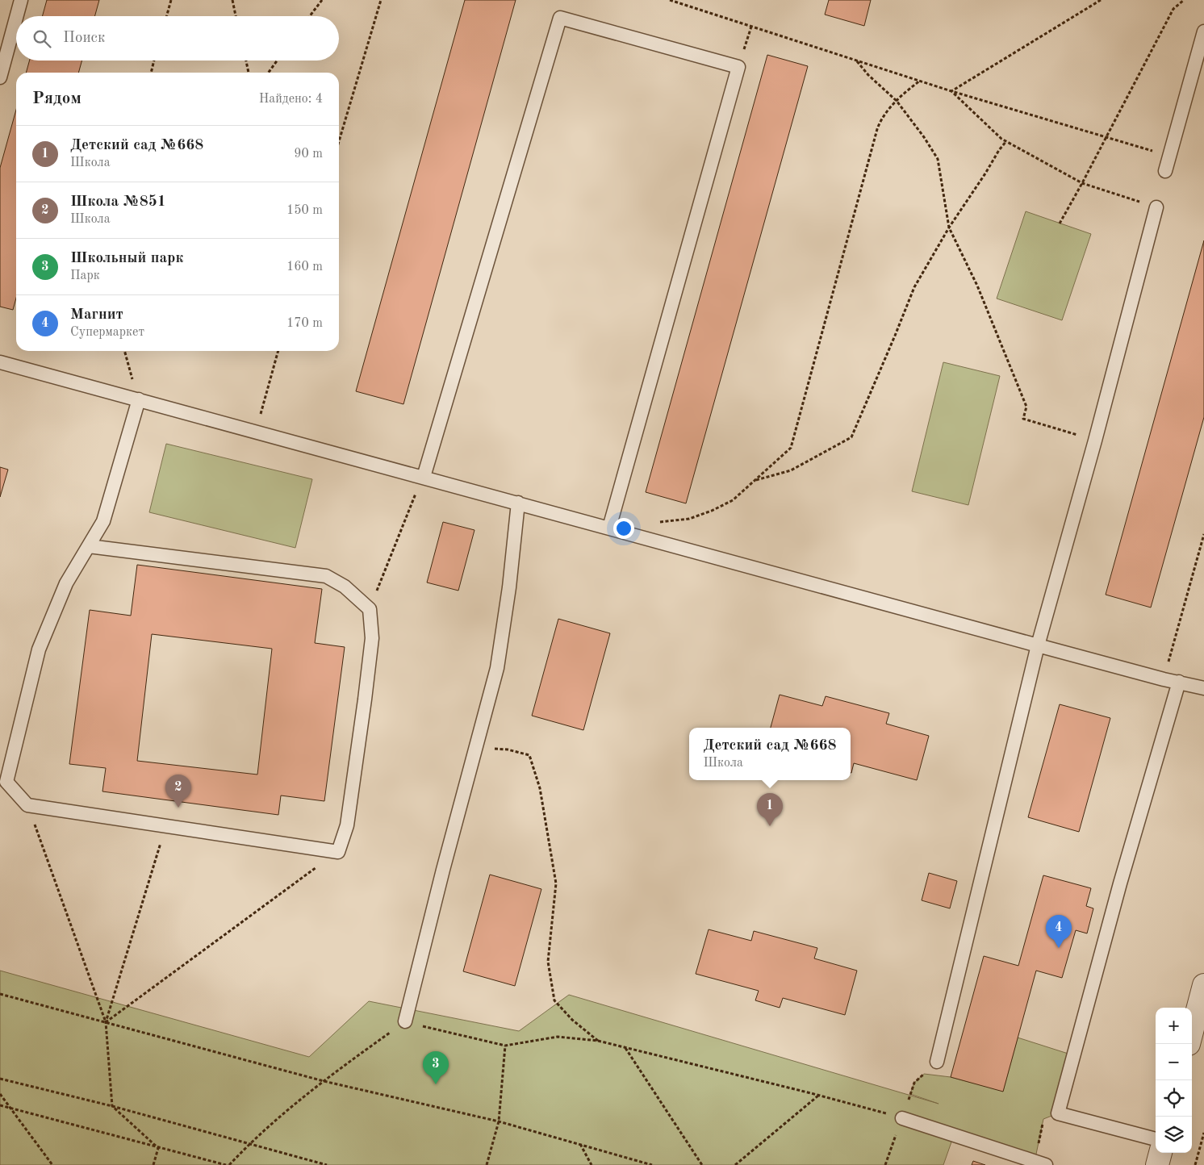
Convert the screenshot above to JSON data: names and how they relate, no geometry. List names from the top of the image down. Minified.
{"page":{"search":"Поиск","heading":["Рядом","Найдено: 4"],"list":[{"mark":"1","name":"Детский сад №668","note":"Школа","value":"90 m"},{"mark":"2","name":"Школа №851","note":"Школа","value":"150 m"},{"mark":"3","name":"Школьный парк","note":"Парк","value":"160 m"},{"mark":"4","name":"Магнит","note":"Супермаркет","value":"170 m"}],"popup":["Детский сад №668","Школа"],"pins":["2","1","4","3"],"map_buttons":["+","−"]}}
